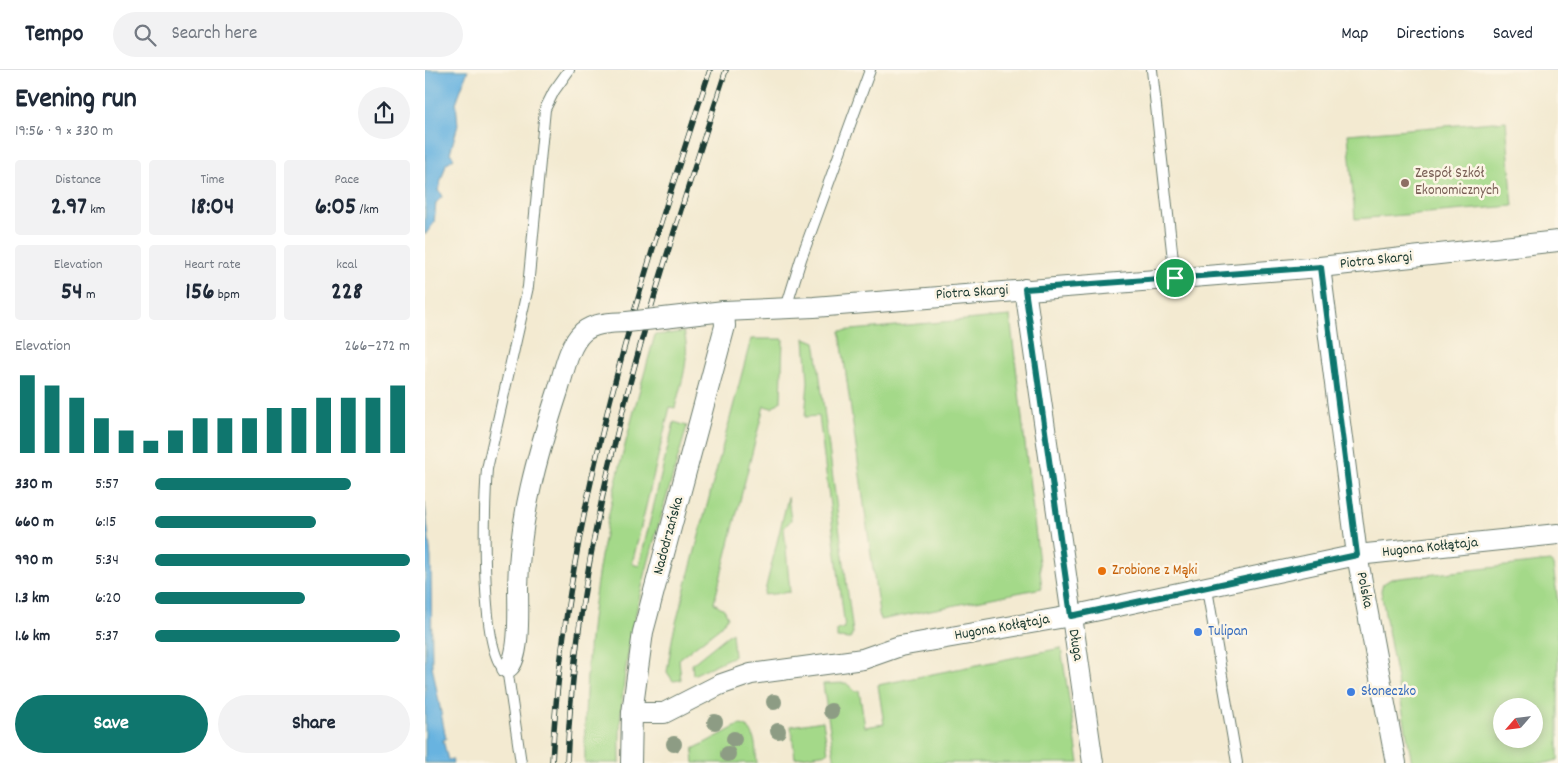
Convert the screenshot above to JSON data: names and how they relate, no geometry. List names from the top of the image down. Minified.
{"streets":{"street":["Piotra Skargi","Nadodrzańska","Hugona Kołłątaja","Polska","Długa"]},"crossings":[["Piotra Skargi","Nadodrzańska"],["Piotra Skargi","Polska"],["Piotra Skargi","Długa"],["Nadodrzańska","Hugona Kołłątaja"],["Hugona Kołłątaja","Polska"],["Hugona Kołłątaja","Długa"]],"places":["Zespół Szkół Ekonomicznych","Zrobione z Mąki","Tulipan","Słoneczko"],"north":"bottom left","page":{"header":"Tempo","search":"Search here","nav":["Map","Directions","Saved"],"heading":["Evening run","19:56 · 9 × 330 m"],"stats":[["Distance","2.97 km"],["Time","18:04"],["Pace","6:05 /km"],["Elevation","54 m"],["Heart rate","156 bpm"],["kcal","228"]],"chart":["Elevation","266–272 m"],"list":[{"name":"330 m","note":"5:57"},{"name":"660 m","note":"6:15"},{"name":"990 m","note":"5:34"},{"name":"1.3 km","note":"6:20"},{"name":"1.6 km","note":"5:37"}],"buttons":["Save","Share"]}}
